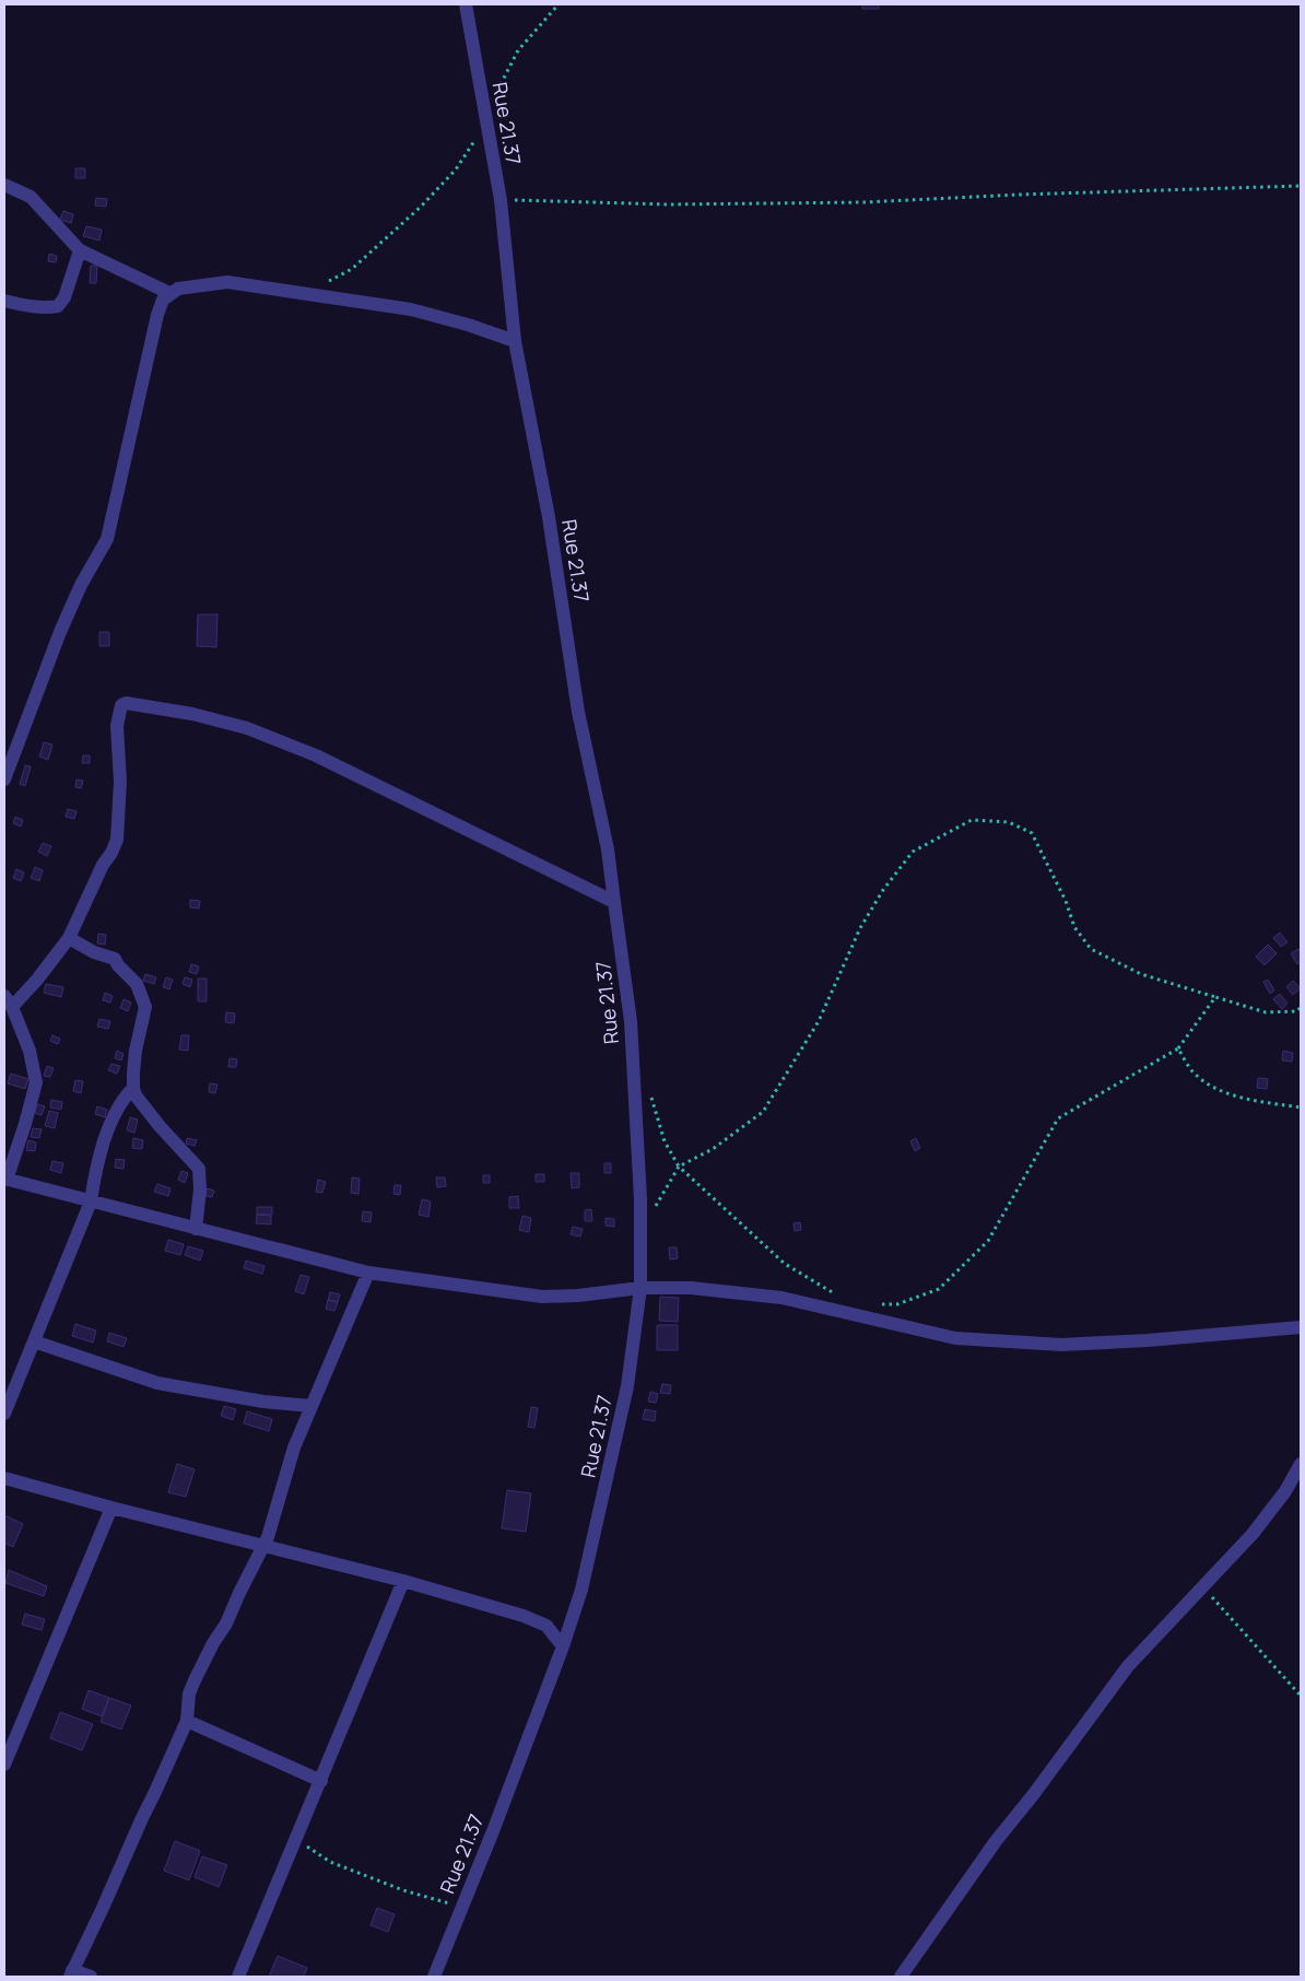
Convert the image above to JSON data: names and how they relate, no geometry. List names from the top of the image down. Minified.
{"streets":{"street":["Rue 21.37"]}}
